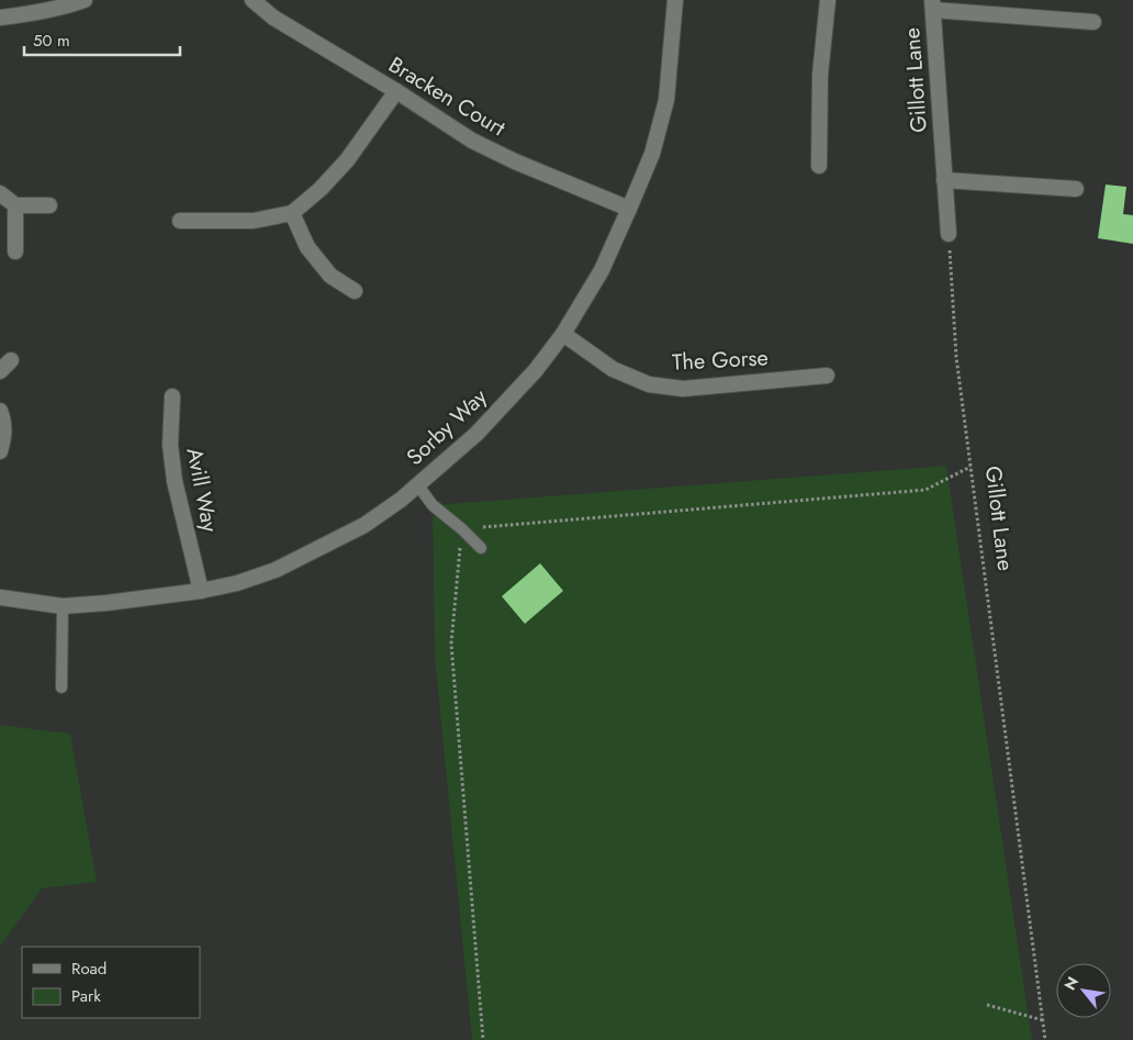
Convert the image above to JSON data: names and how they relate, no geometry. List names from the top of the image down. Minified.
{"streets":{"street":["Gillott Lane","Bracken Court","The Gorse","Sorby Way","Avill Way"]},"crossings":[["Bracken Court","Sorby Way"],["The Gorse","Sorby Way"],["Sorby Way","Avill Way"]],"legend":["Road","Park"],"scale_bar":"50 m","north":"top left"}
